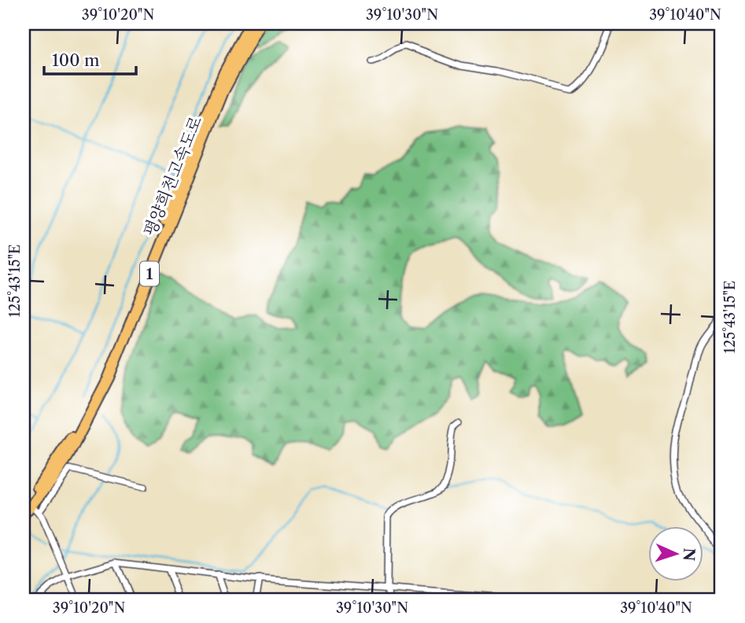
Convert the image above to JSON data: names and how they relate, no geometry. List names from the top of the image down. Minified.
{"streets":{"highway":["평양희천고속도로","1"]},"scale_bar":"100 m","north":"right","coordinates":["39°10'20\"N","39°10'30\"N","39°10'40\"N","125°43'15\"E"]}
